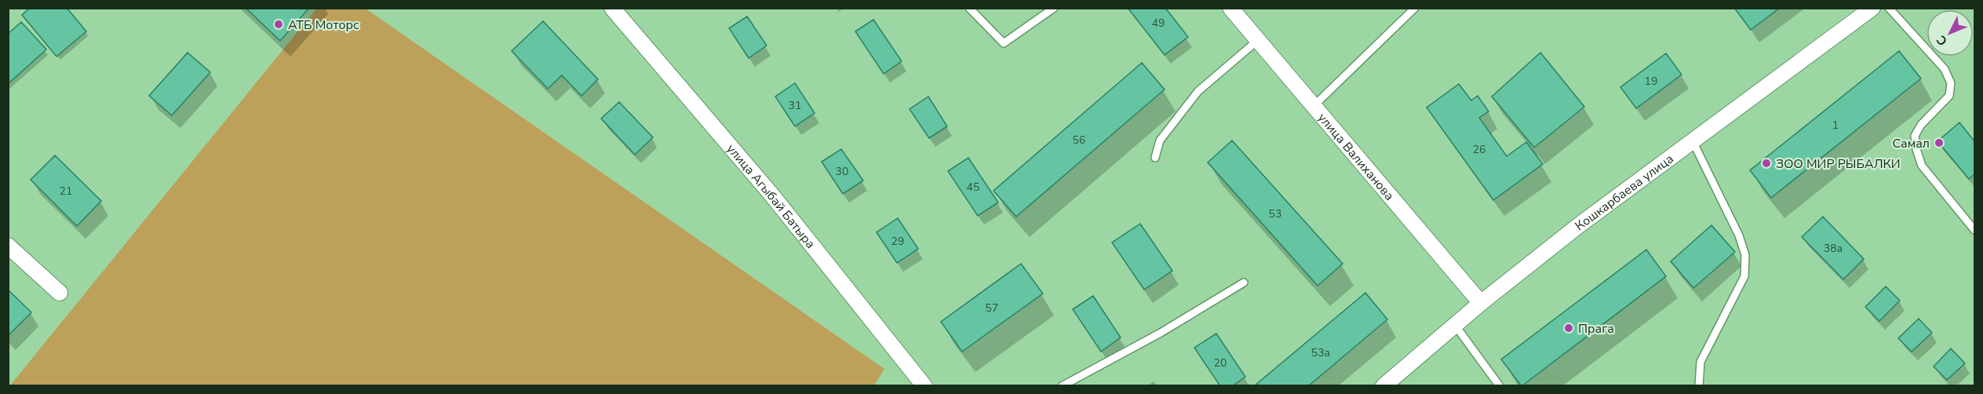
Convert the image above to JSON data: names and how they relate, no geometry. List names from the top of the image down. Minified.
{"streets":{"street":["улица Валиханова","Кошкарбаева улица","улица Агыбай Батыра"]},"crossings":[["улица Валиханова","Кошкарбаева улица"]],"places":["АТБ Моторс","Самал","ЗОО МИР РЫБАЛКИ","Прага"],"house_numbers":["49","19","31","1","56","26","30","45","21","53","29","38а","57","53а","20"],"north":"bottom left"}
